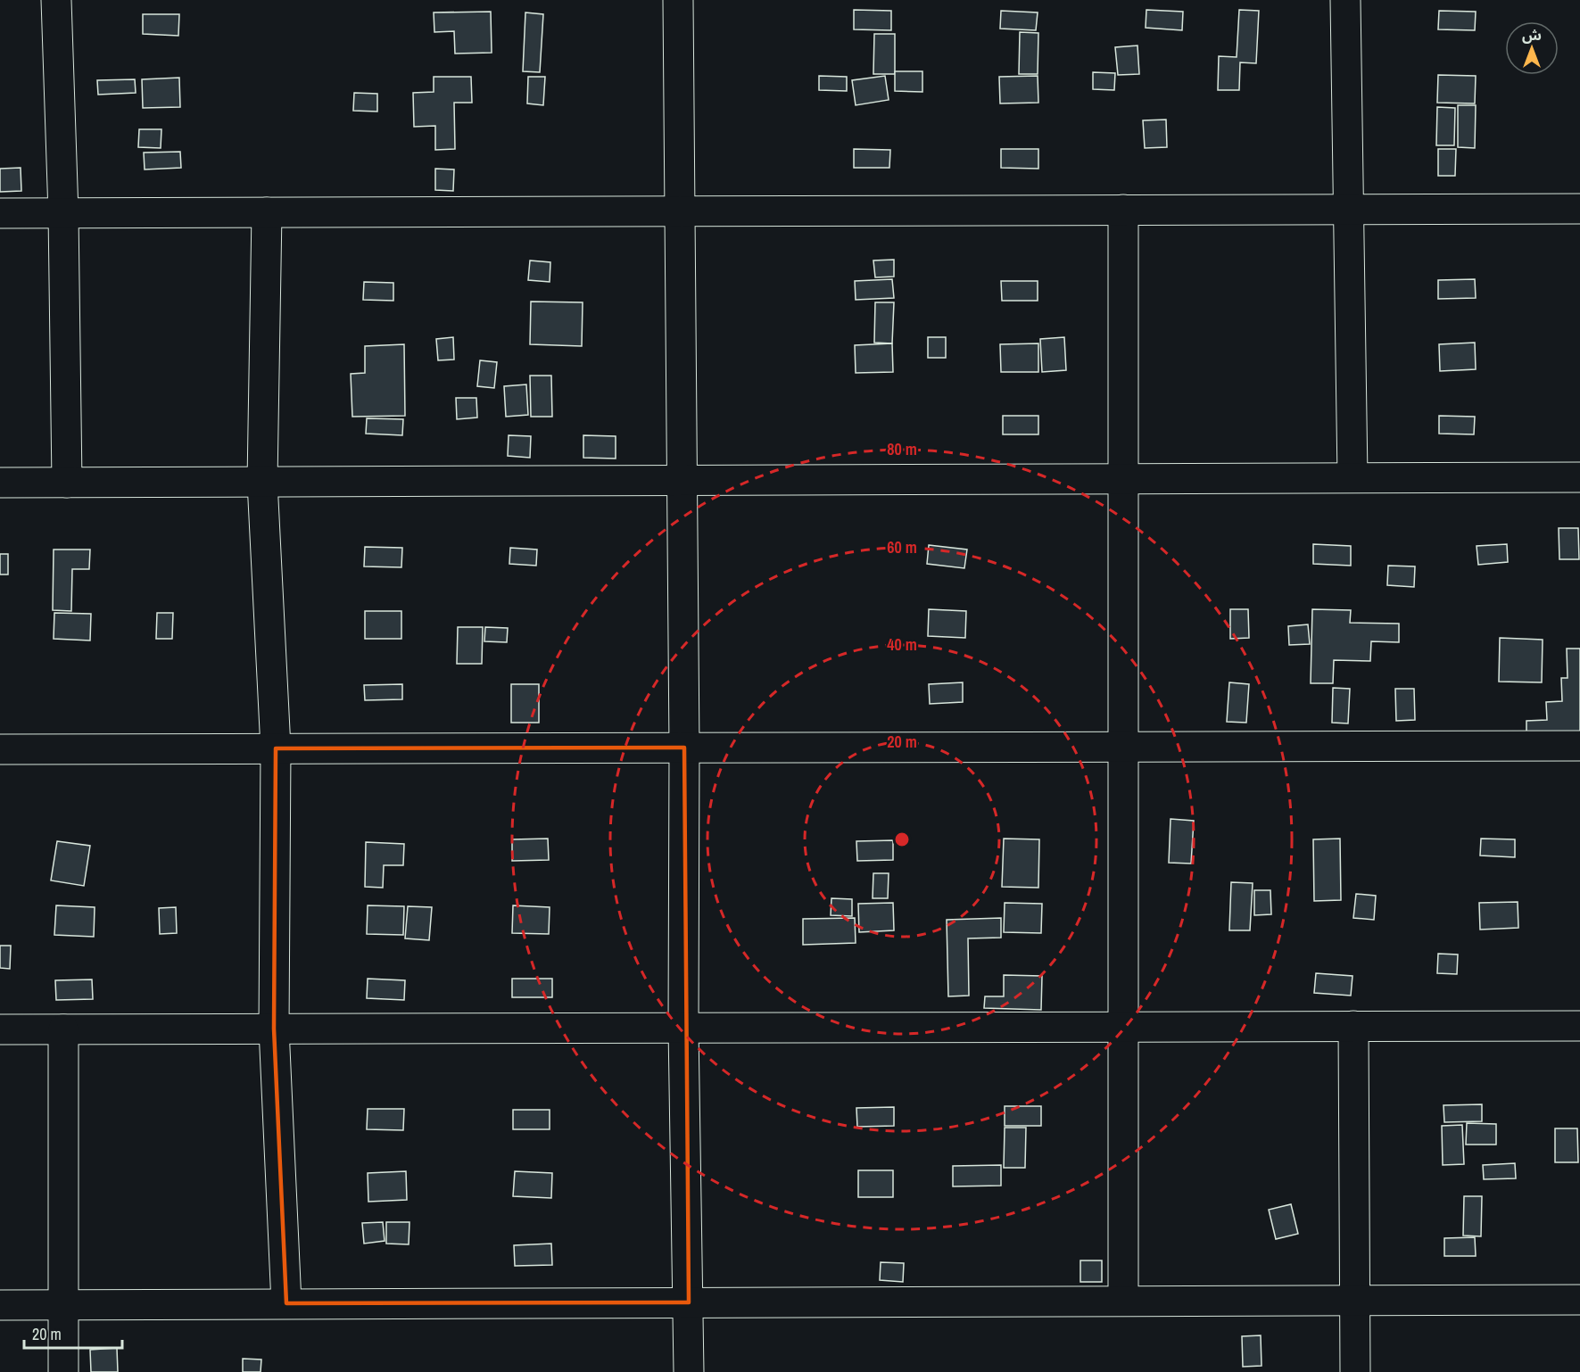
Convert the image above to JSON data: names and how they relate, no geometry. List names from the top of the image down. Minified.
{"scale_bar":"20 m","north":"top","rings":["80 m","60 m","40 m","20 m"]}
